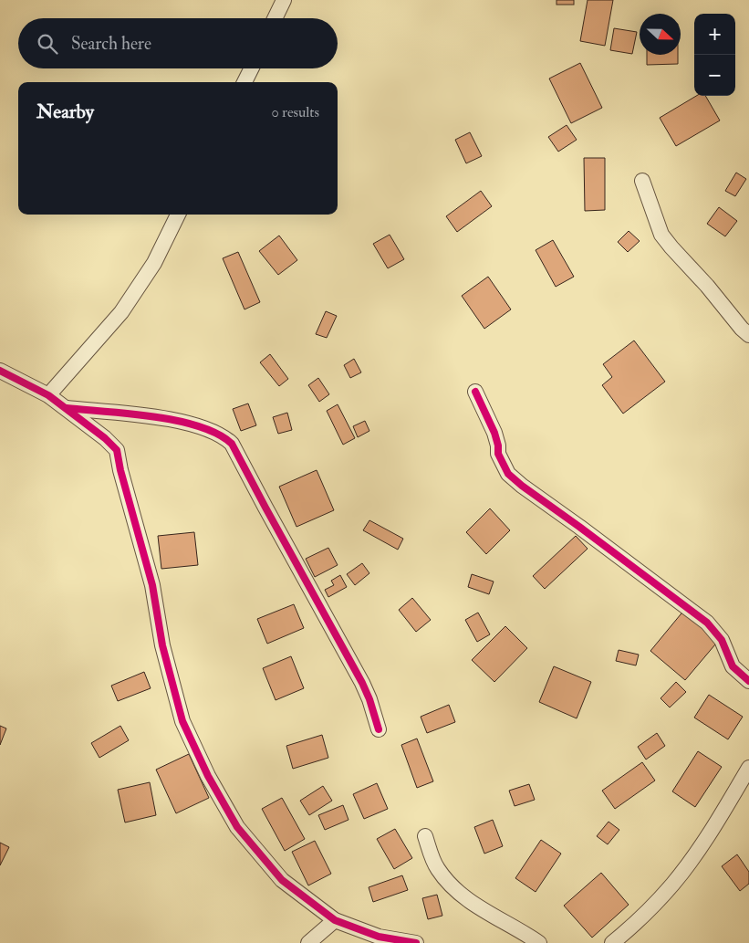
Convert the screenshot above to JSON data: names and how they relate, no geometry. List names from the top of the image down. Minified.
{"north":"right","page":{"map_buttons":["+","−"],"search":"Search here","heading":["Nearby","0 results"]}}
